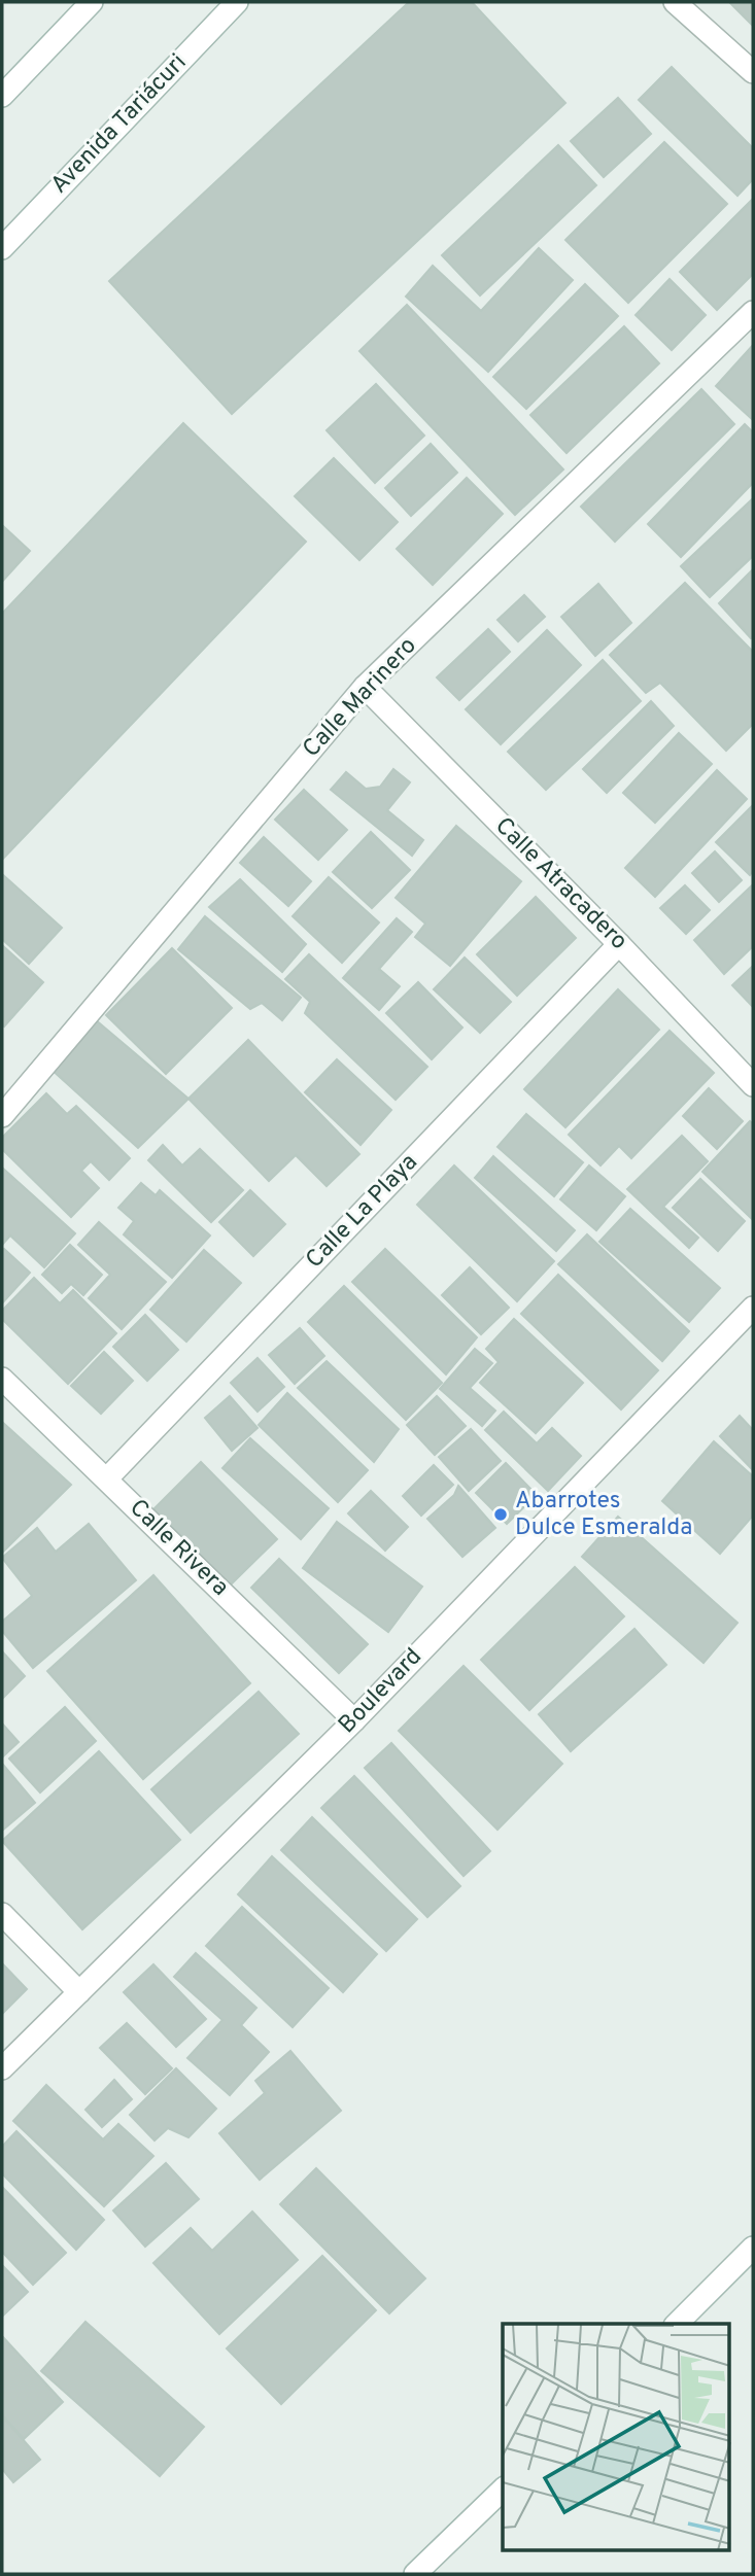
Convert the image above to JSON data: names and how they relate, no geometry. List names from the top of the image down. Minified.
{"streets":{"street":["Avenida Tariácuri","Calle Marinero","Calle Atracadero","Calle La Playa","Calle Rivera","Boulevard"]},"crossings":[["Calle Marinero","Calle Atracadero"],["Calle Atracadero","Calle La Playa"],["Calle La Playa","Calle Rivera"],["Calle Rivera","Boulevard"]],"places":["Abarrotes Dulce Esmeralda"]}
